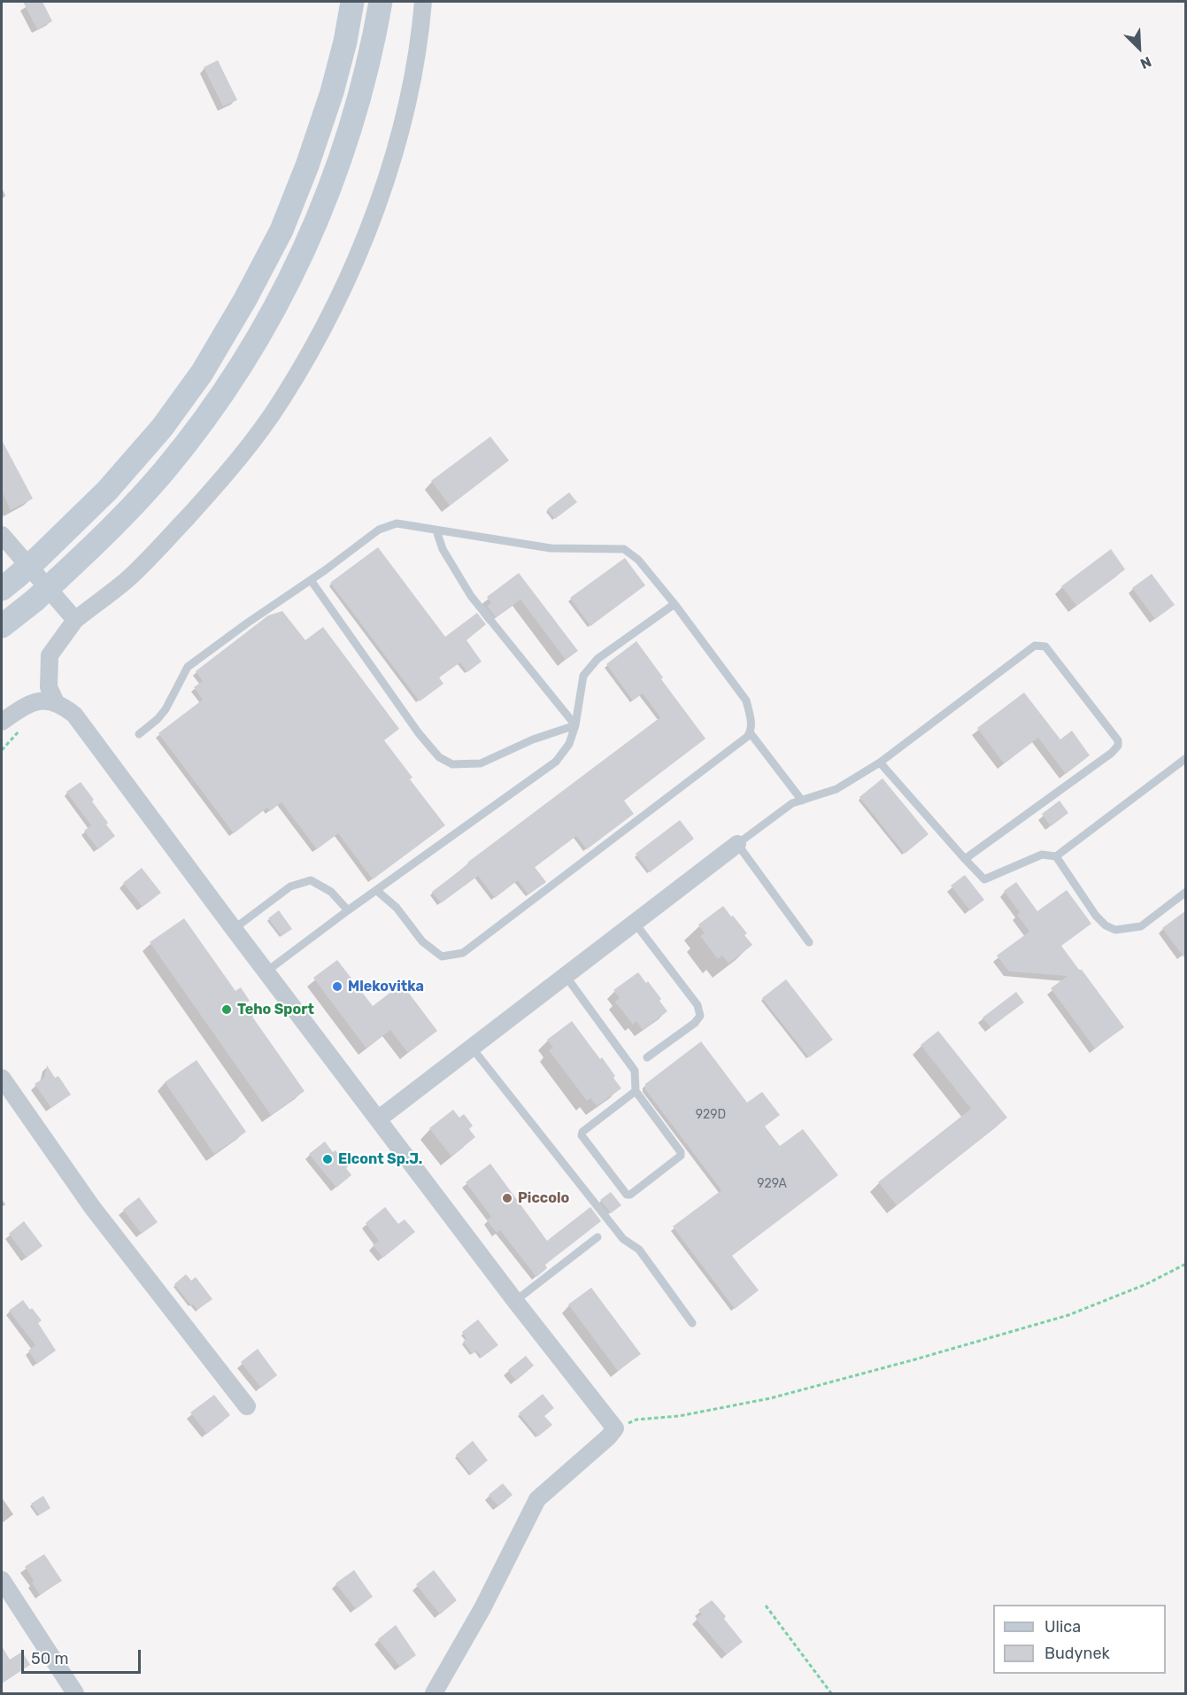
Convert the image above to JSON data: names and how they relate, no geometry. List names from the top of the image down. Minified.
{"places":["Mlekovitka","Teho Sport","Elcont Sp.J.","Piccolo"],"house_numbers":["929D","929A"],"legend":["Ulica","Budynek"],"scale_bar":"50 m","north":"bottom right"}
